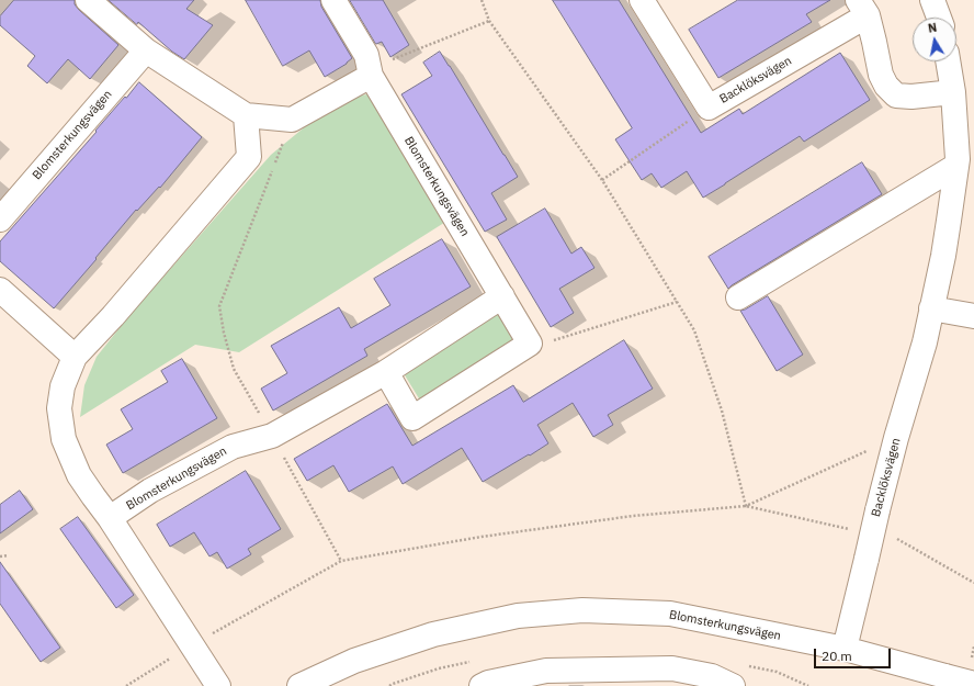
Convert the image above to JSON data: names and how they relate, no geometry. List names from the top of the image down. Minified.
{"streets":{"street":["Backlöksvägen","Blomsterkungsvägen"]},"crossings":[["Backlöksvägen","Blomsterkungsvägen"]],"scale_bar":"20 m","north":"top"}
